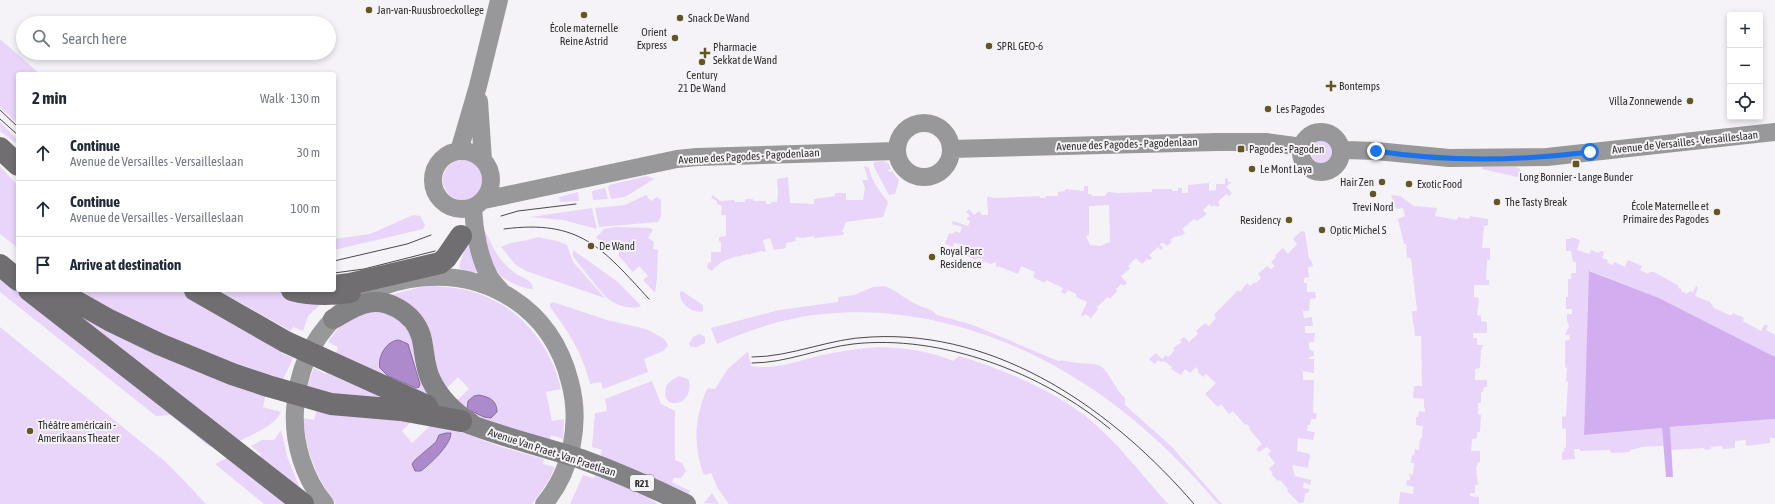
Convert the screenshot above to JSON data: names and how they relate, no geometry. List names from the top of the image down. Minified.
{"streets":{"main road":["Avenue Van Praet - Van Praetlaan","R21"],"street":["Avenue de Versailles - Versailleslaan","Avenue des Pagodes - Pagodenlaan"]},"crossings":[["Avenue de Versailles - Versailleslaan","Avenue des Pagodes - Pagodenlaan"]],"places":{"other":["Jan-van-Ruusbroeckollege","École maternelle Reine Astrid","Snack De Wand","Orient Express","SPRL GEO-6","Century 21 De Wand","Villa Zonnewende","Les Pagodes","Le Mont Laya","Hair Zen","Exotic Food","Trevi Nord","The Tasty Break","École Maternelle et Primaire des Pagodes","Residency","Optic Michel S","De Wand","Royal Parc Residence","Théâtre américain - Amerikaans Theater"],"health":["Pharmacie Sekkat de Wand","Bontemps"],"transit":["Pagodes - Pagoden","Long Bonnier - Lange Bunder"]},"page":{"map_buttons":["+","−"],"search":"Search here","heading":["2 min","Walk · 130 m"],"list":[["Continue","Avenue de Versailles - Versailleslaan","30 m"],["Continue","Avenue de Versailles - Versailleslaan","100 m"],"Arrive at destination"]}}
